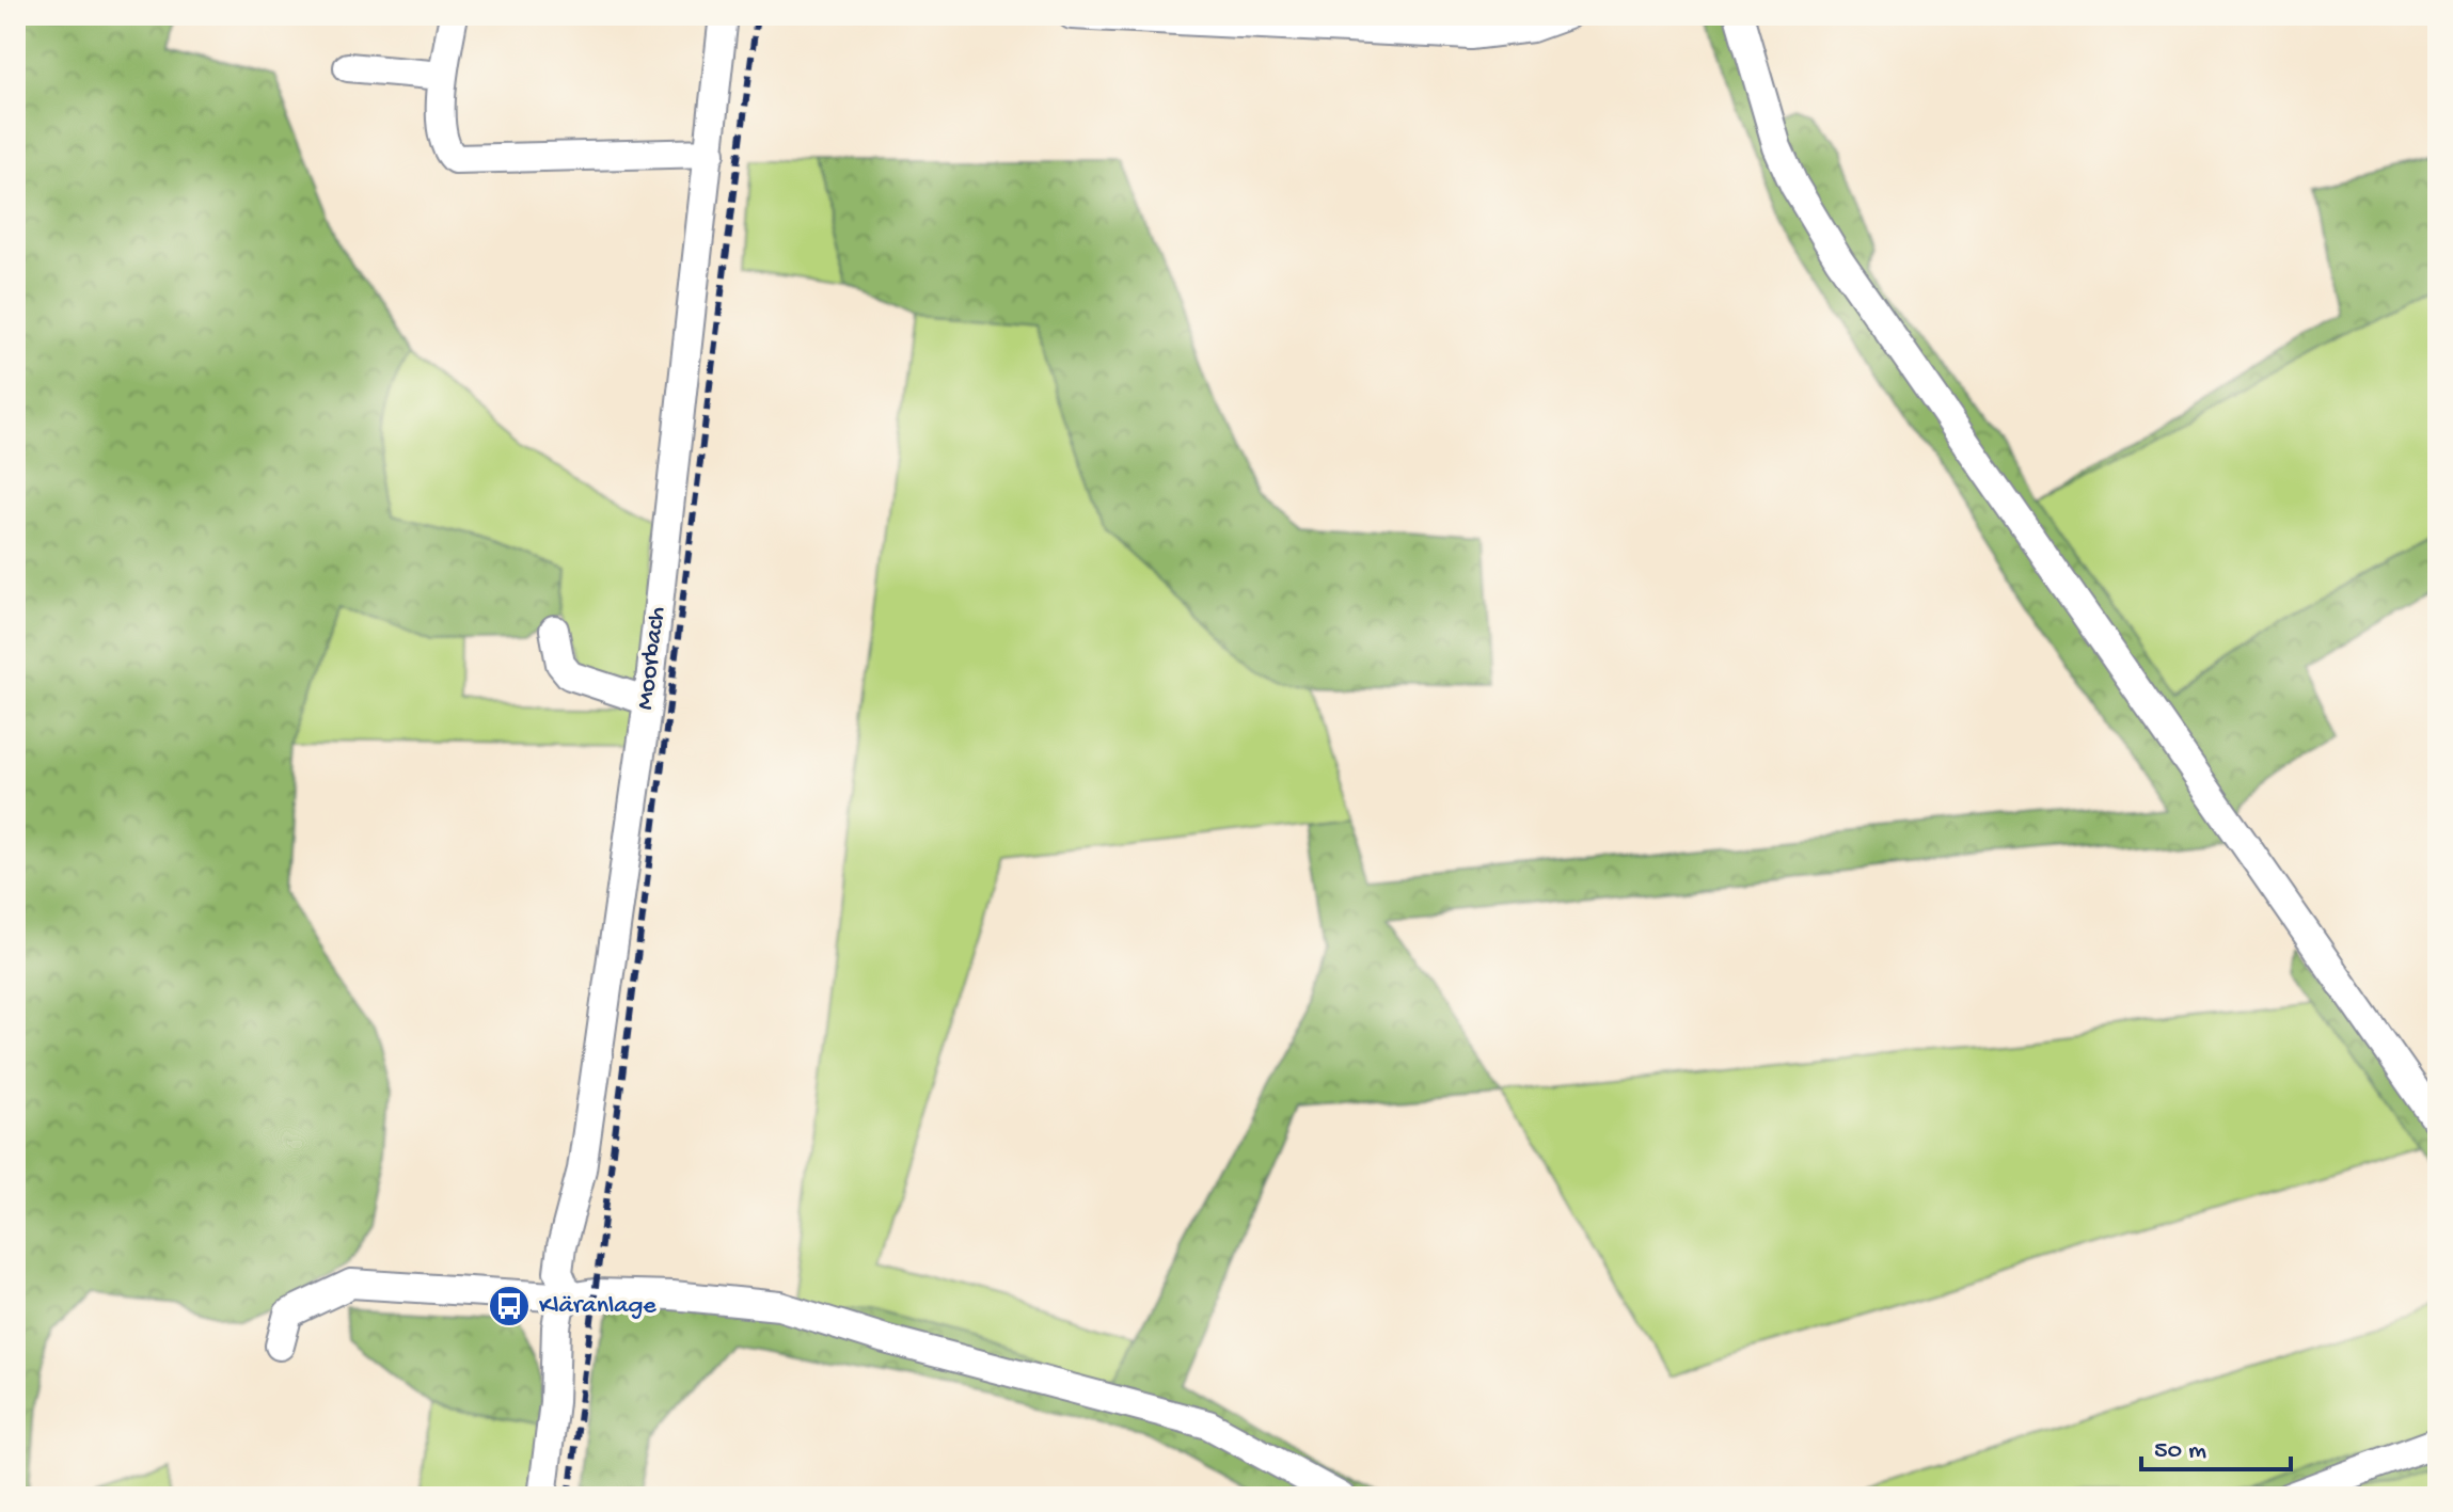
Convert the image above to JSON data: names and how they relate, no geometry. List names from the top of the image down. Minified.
{"streets":{"street":["Moorbach"]},"places":{"bus stop":["Kläranlage"]},"scale_bar":"50 m"}
